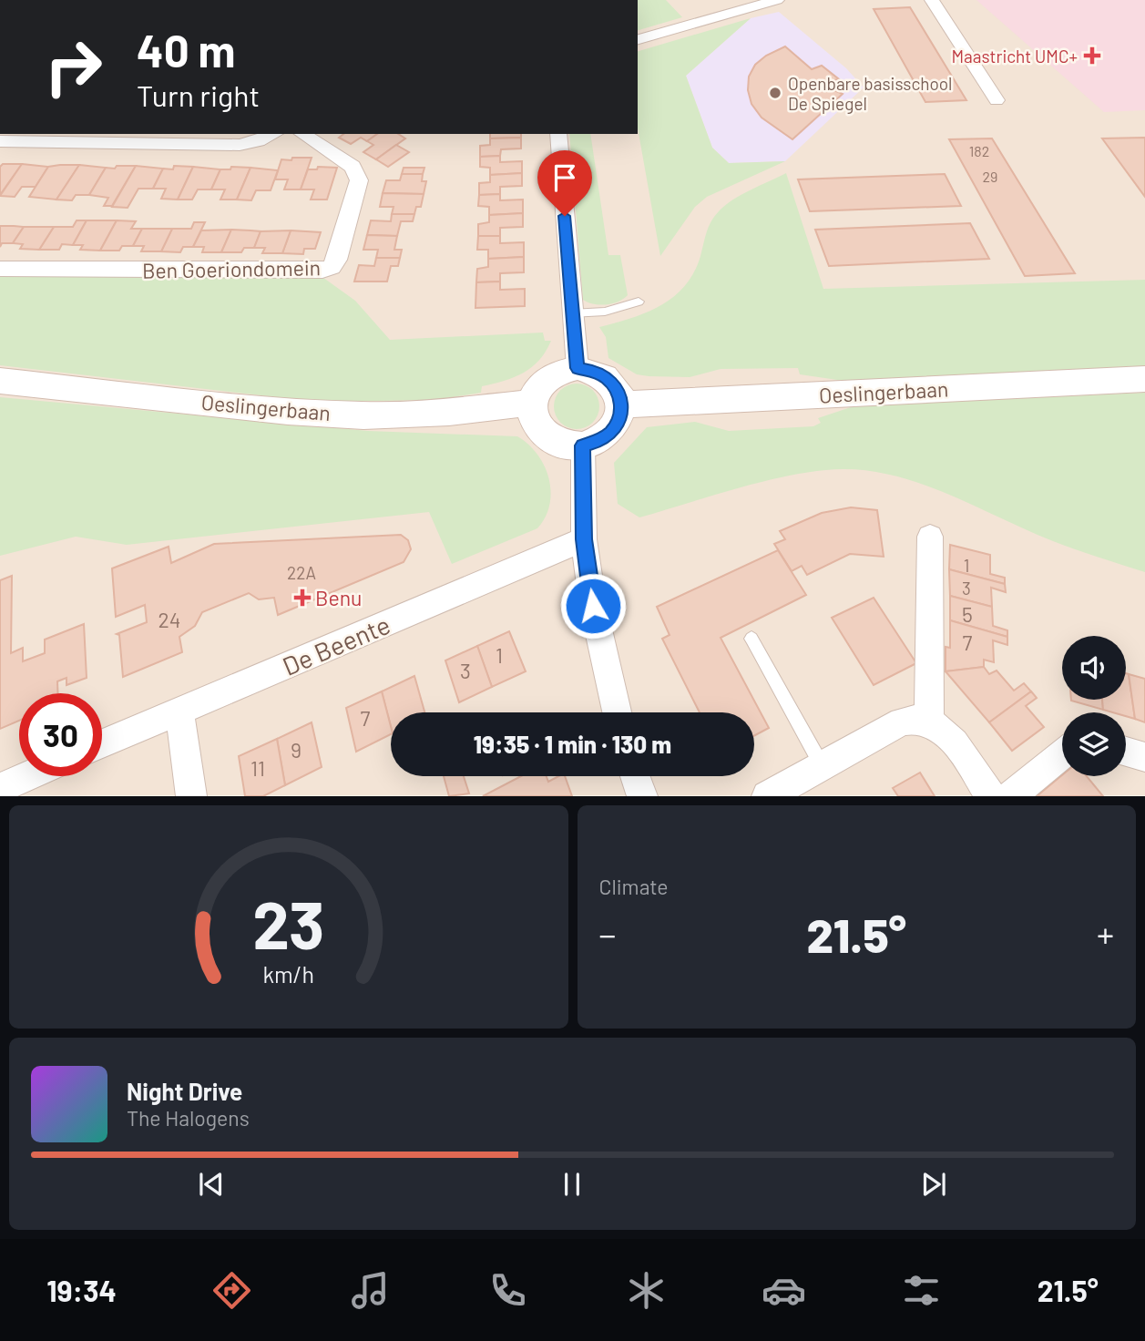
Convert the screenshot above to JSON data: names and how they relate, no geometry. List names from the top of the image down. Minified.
{"streets":{"main road":["Oeslingerbaan"],"street":["Ben Goeriondomein","De Beente"]},"places":{"health":["Maastricht UMC+","Benu"],"other":["Openbare basisschool De Spiegel"]},"house_numbers":["182","29","1","22A","3","5","24","7","1","3","7","9","11"],"page":{"turn":["40 m","Turn right"],"limit":"30","trip":"19:35 · 1 min · 130 m","tile":"Climate","heat":["−","21.5°","+"],"song":["Night Drive","The Halogens"],"tabs":["19:34","21.5°"],"gauge":["23","km/h"]}}
